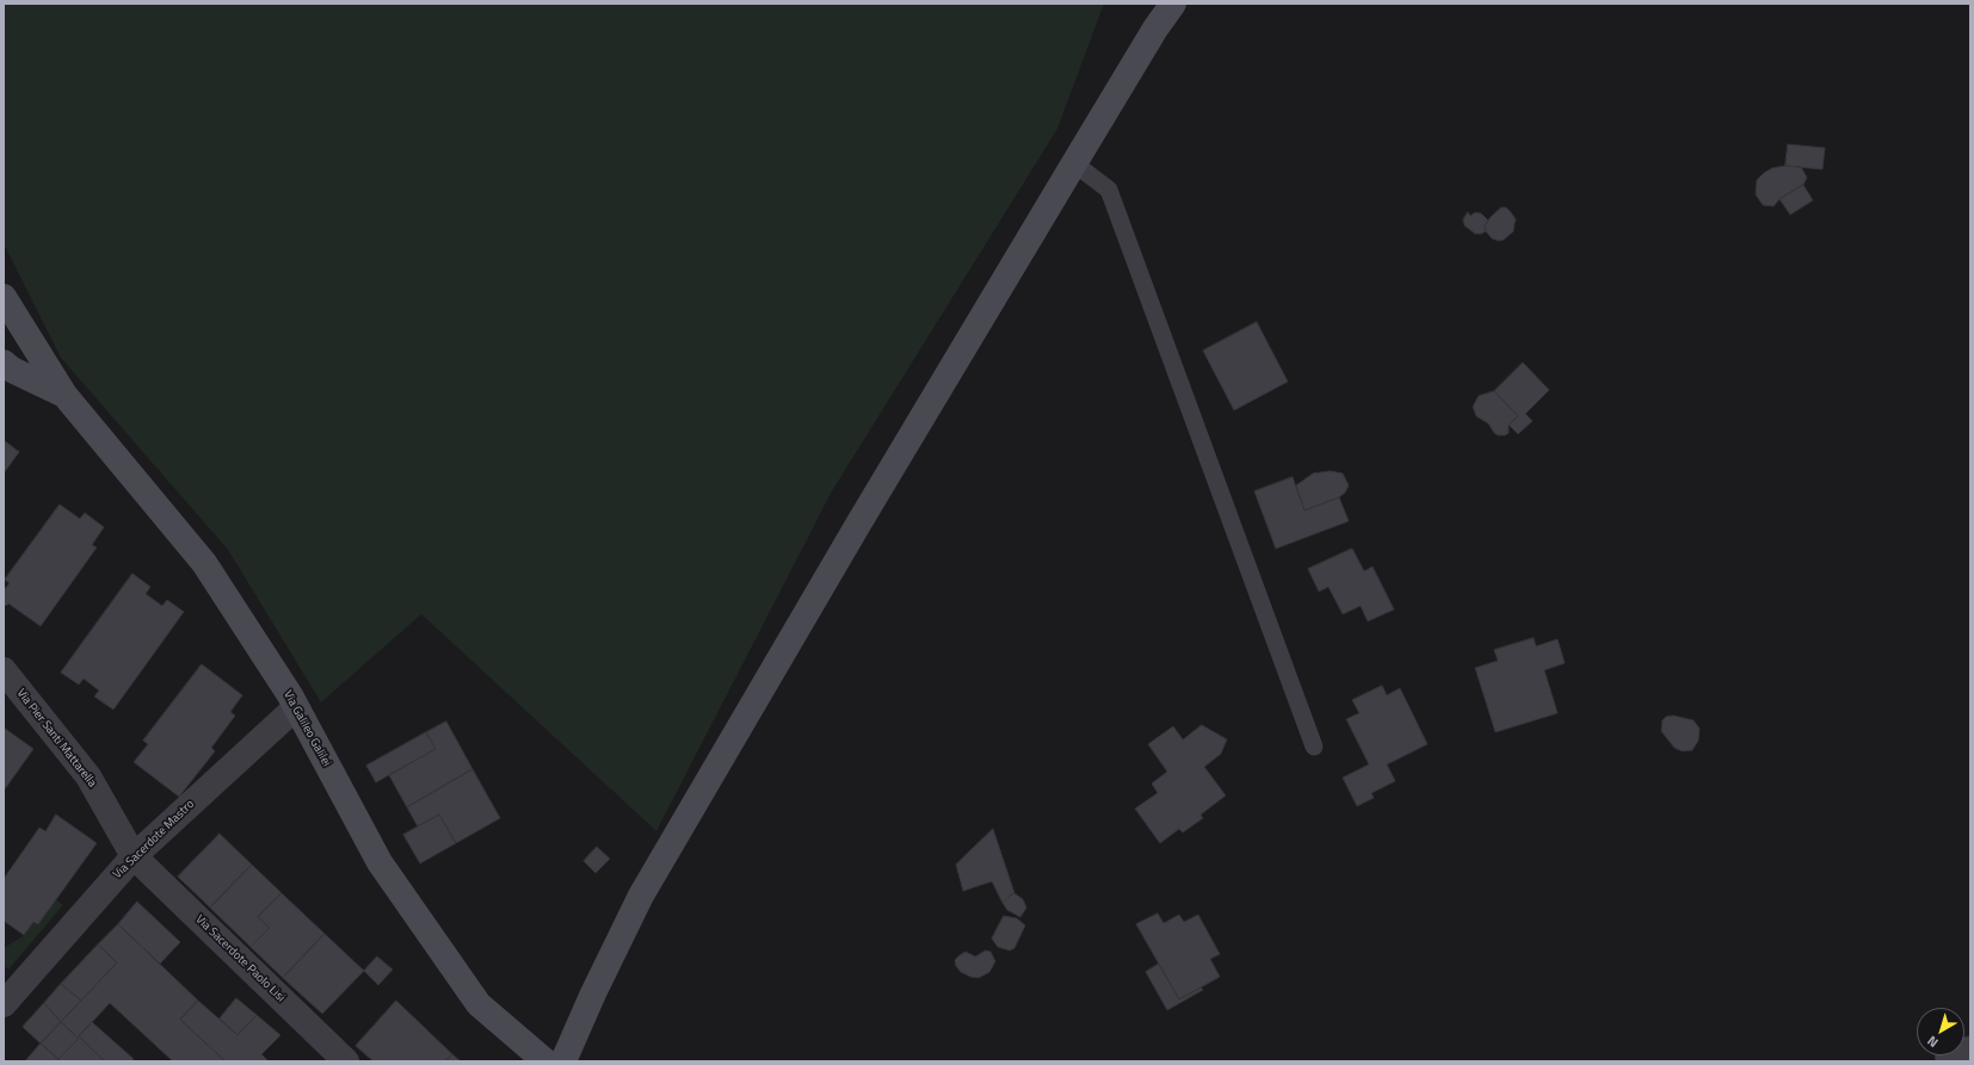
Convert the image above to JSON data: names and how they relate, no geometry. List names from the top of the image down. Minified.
{"streets":{"street":["Via Galileo Galilei","Via Pier Santi Mattarella","Via Sacerdote Mastro","Via Sacerdote Paolo Lisi"]},"crossings":[["Via Galileo Galilei","Via Sacerdote Mastro"],["Via Pier Santi Mattarella","Via Sacerdote Mastro"],["Via Pier Santi Mattarella","Via Sacerdote Paolo Lisi"],["Via Sacerdote Mastro","Via Sacerdote Paolo Lisi"]],"north":"bottom left"}
